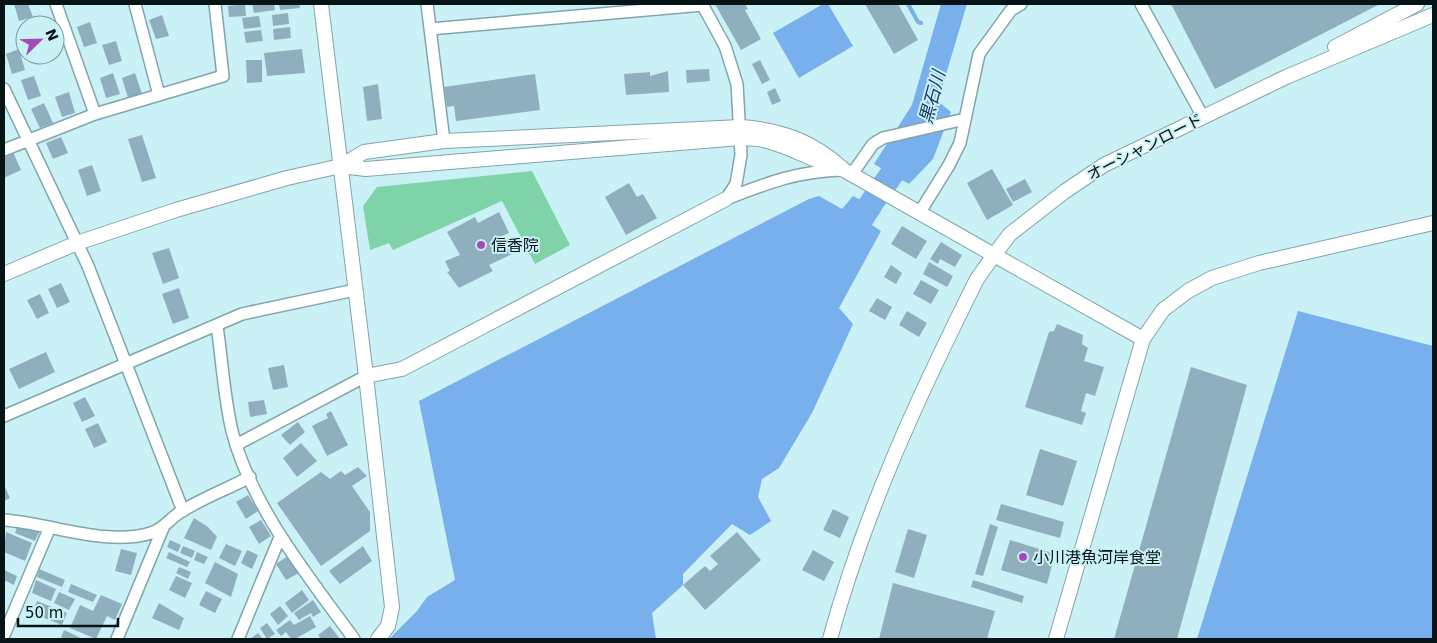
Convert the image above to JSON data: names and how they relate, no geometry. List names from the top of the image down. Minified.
{"streets":{"street":["オーシャンロード"]},"water":["黒石川"],"places":["信香院","小川港魚河岸食堂"],"scale_bar":"50 m","north":"top right"}
